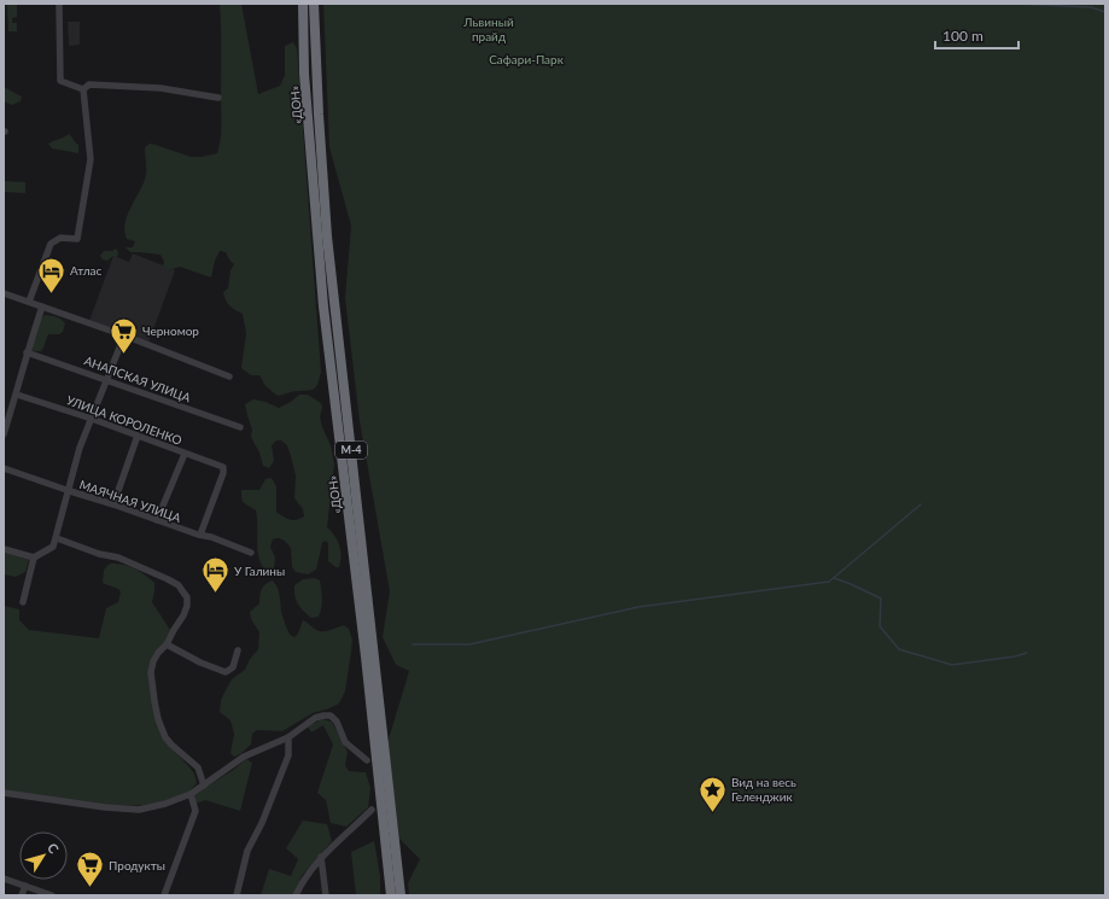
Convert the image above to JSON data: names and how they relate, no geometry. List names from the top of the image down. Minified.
{"streets":{"highway":["«ДОН»","М-4"],"street":["АНАПСКАЯ УЛИЦА","УЛИЦА КОРОЛЕНКО","МАЯЧНАЯ УЛИЦА"]},"crossings":[["УЛИЦА КОРОЛЕНКО","МАЯЧНАЯ УЛИЦА"]],"parks":["Львиный прайд","Сафари-Парк"],"places":{"hotel":["Атлас","У Галины"],"supermarket":["Черномор","Продукты"],"place":["Вид на весь Геленджик"]},"scale_bar":"100 m","north":"top right"}
